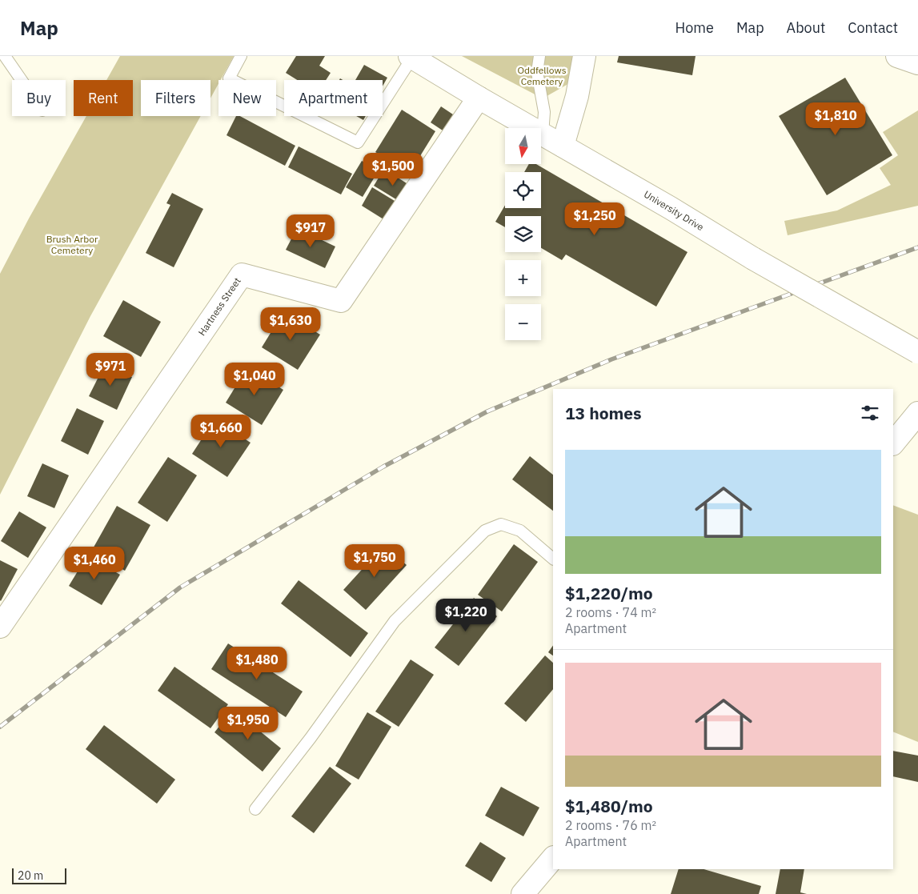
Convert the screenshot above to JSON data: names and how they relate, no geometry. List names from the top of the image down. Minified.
{"streets":{"street":["University Drive","Hartness Street"]},"crossings":[["University Drive","Hartness Street"]],"parks":["Oddfellows Cemetery","Brush Arbor Cemetery"],"scale_bar":"20 m","north":"bottom","page":{"header":"Map","nav":["Home","Map","About","Contact"],"chip":["Buy","Rent","Filters","New","Apartment"],"price":["$1,810","$1,500","$1,250","$917","$1,630","$971","$1,040","$1,660","$1,750","$1,460","$1,220","$1,480","$1,950"],"map_buttons":["+","−"],"heading":"13 homes","list":[{"name":"$1,220/mo","note":"2 rooms · 74 m² · Apartment"},{"name":"$1,480/mo","note":"2 rooms · 76 m² · Apartment"}],"scale":"20 m"}}
